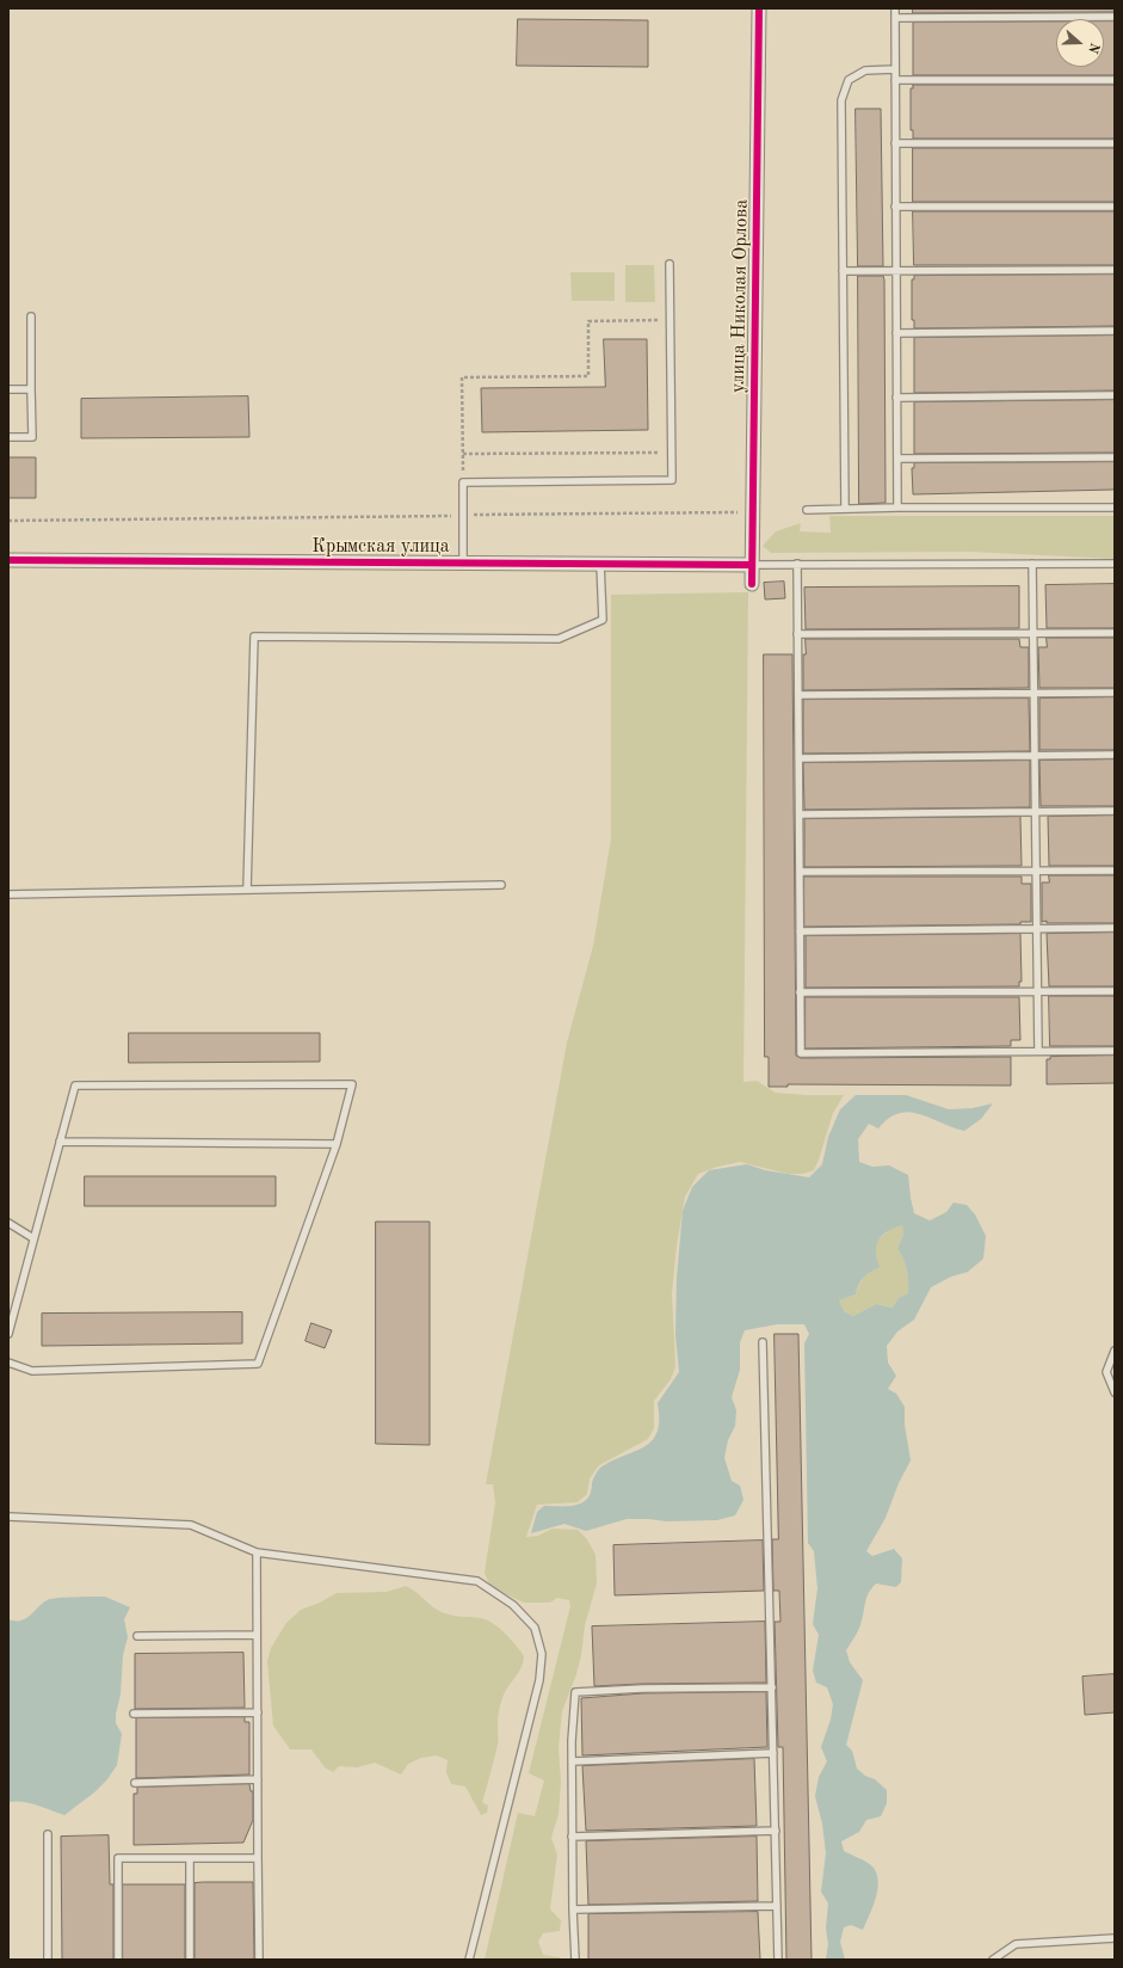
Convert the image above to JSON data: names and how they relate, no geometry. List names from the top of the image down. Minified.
{"streets":{"street":["улица Николая Орлова","Крымская улица"]},"crossings":[["улица Николая Орлова","Крымская улица"]],"north":"right"}
